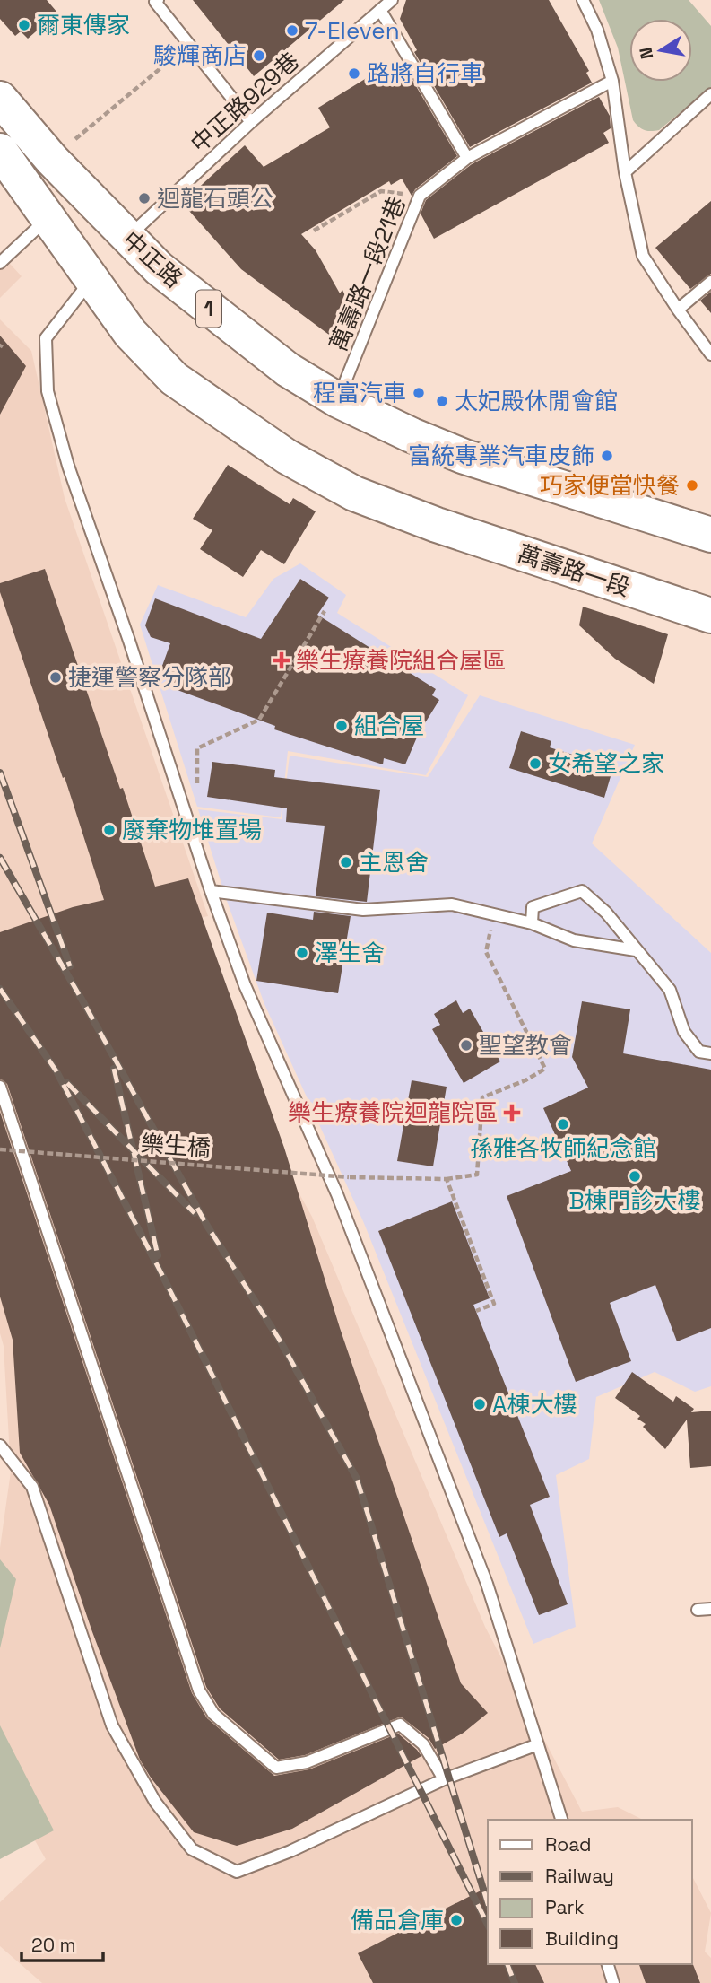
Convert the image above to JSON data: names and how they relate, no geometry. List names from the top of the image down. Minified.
{"streets":{"main road":["中正路","1","萬壽路一段"],"lane":["中正路929巷","萬壽路一段21巷"],"path":["樂生橋"]},"crossings":[["中正路929巷","中正路"],["中正路","萬壽路一段21巷"]],"places":{"other":["爾東傳家","7-Eleven","駿輝商店","路將自行車","迴龍石頭公","程富汽車","太妃殿休閒會館","富統專業汽車皮飾","巧家便當快餐","捷運警察分隊部","組合屋","女希望之家","廢棄物堆置場","主恩舍","澤生舍","聖望教會","孫雅各牧師紀念館","B棟門診大樓","A棟大樓","備品倉庫"],"health":["樂生療養院組合屋區","樂生療養院迴龍院區"]},"legend":["Road","Railway","Park","Building"],"scale_bar":"20 m","north":"left"}
